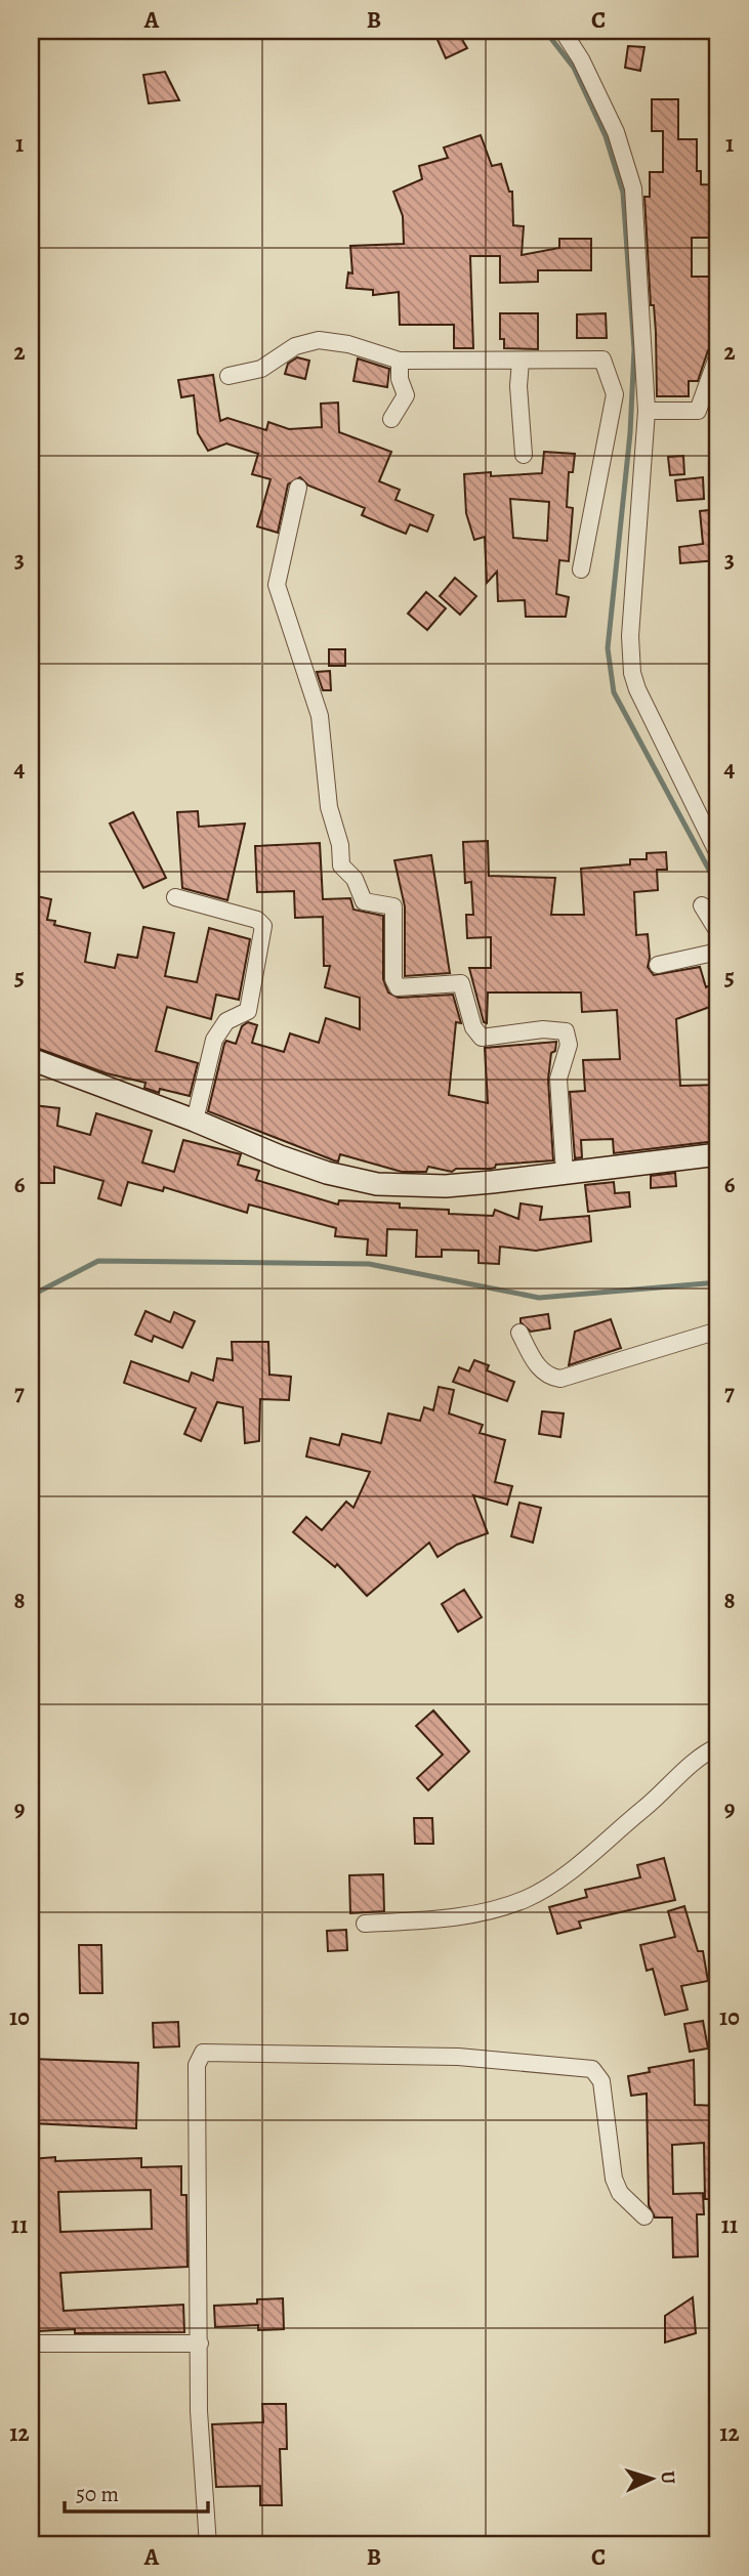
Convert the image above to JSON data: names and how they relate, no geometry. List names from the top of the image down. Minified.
{"scale_bar":"50 m","north":"right","grid":{"columns":["A","B","C"],"rows":["1","2","3","4","5","6","7","8","9","10","11","12"]}}
